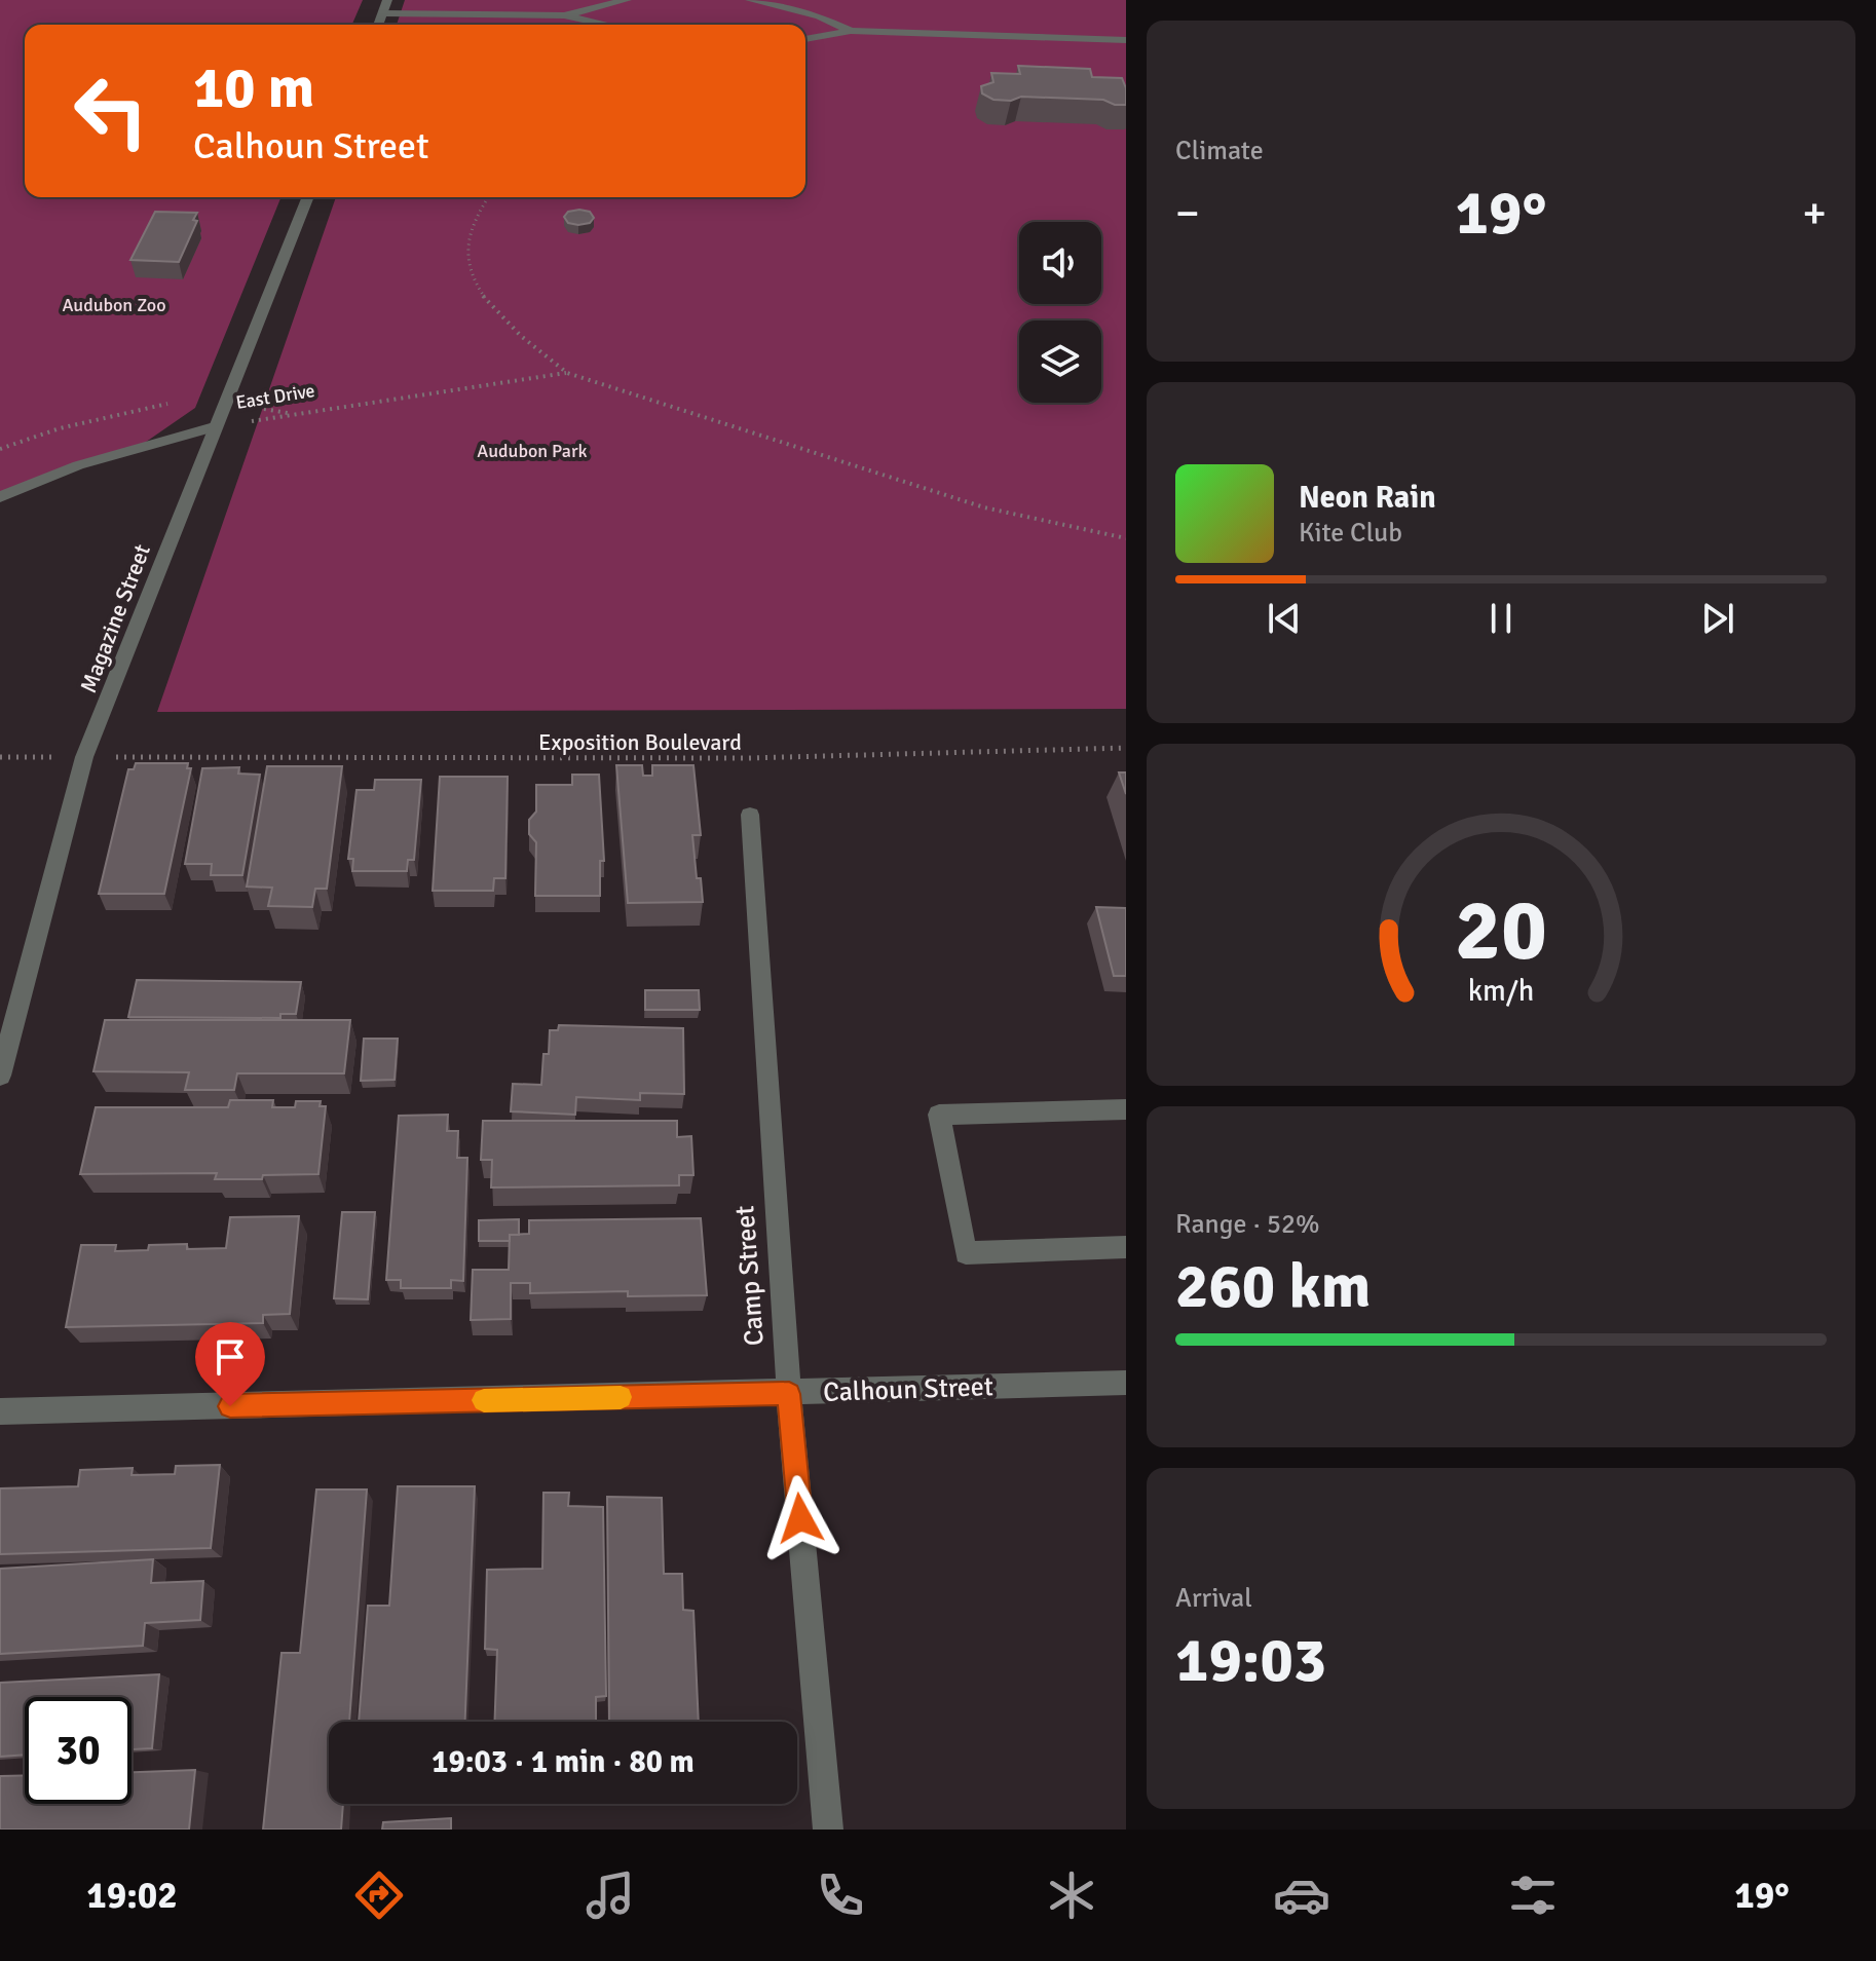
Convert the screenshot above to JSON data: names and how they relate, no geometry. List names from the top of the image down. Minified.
{"streets":{"street":["East Drive","Magazine Street","Camp Street","Calhoun Street"],"path":["Exposition Boulevard"]},"crossings":[["East Drive","Magazine Street"],["Camp Street","Calhoun Street"]],"parks":["Audubon Zoo","Audubon Park"],"page":{"tile":["Climate",["Range · 52%","260 km"],["Arrival","19:03"]],"turn":["10 m","Calhoun Street"],"heat":["−","19°","+"],"song":["Neon Rain","Kite Club"],"limit":"30","trip":"19:03 · 1 min · 80 m","tabs":["19:02","19°"],"gauge":["20","km/h"]}}
